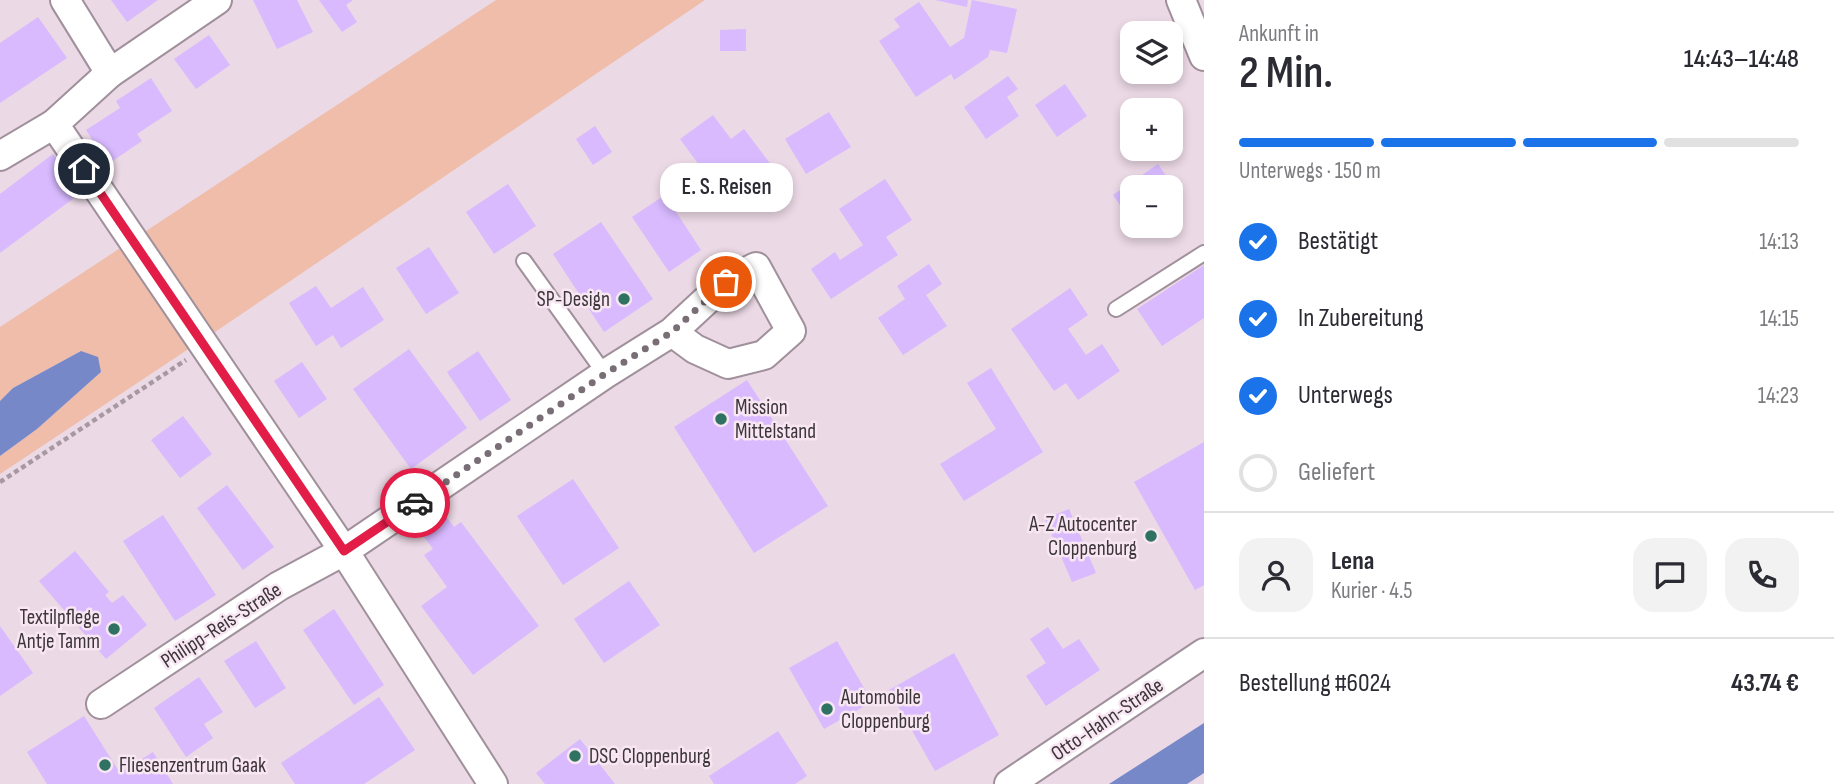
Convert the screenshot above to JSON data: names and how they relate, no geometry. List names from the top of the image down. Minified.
{"streets":{"street":["Philipp-Reis-Straße","Otto-Hahn-Straße"]},"places":["E. S. Reisen","SP-Design","Mission Mittelstand","A-Z Autocenter Cloppenburg","Textilpflege Antje Tamm","Automobile Cloppenburg","DSC Cloppenburg","Fliesenzentrum Gaak"],"page":{"heading":["2 Min.","Ankunft in","14:43–14:48"],"panel":["Lena","Kurier · 4.5","Bestellung #6024","43.74 €"],"map_buttons":["+","−"],"bar":"Unterwegs · 150 m","bubble":"E. S. Reisen","list":[["Bestätigt","14:13"],["In Zubereitung","14:15"],["Unterwegs","14:23"],"Geliefert"]}}
